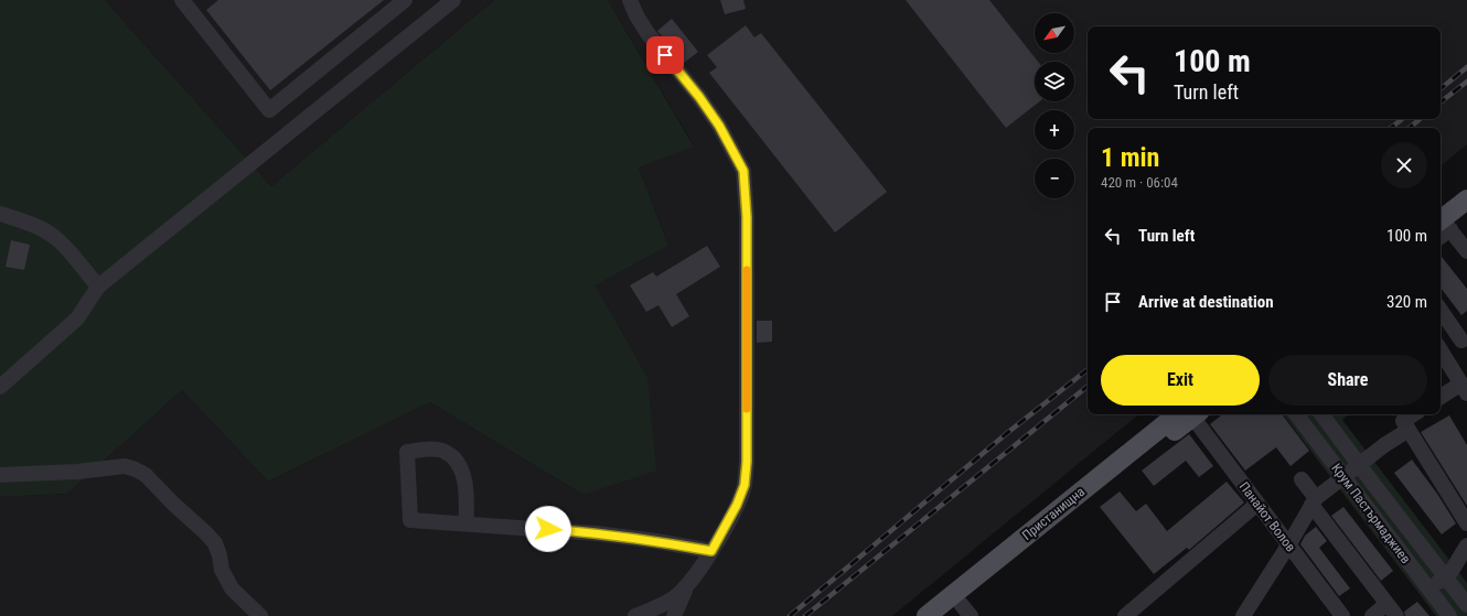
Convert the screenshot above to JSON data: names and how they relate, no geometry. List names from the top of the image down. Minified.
{"streets":{"main road":["Пристанищна"],"street":["Крум Пастърмаджиев","Панайот Волов"]},"north":"bottom left","page":{"map_buttons":["+","−"],"turn":["100 m","Turn left"],"heading":["1 min","420 m · 06:04"],"list":[{"name":"Turn left","value":"100 m"},{"name":"Arrive at destination","value":"320 m"}],"buttons":["Exit","Share"]}}
